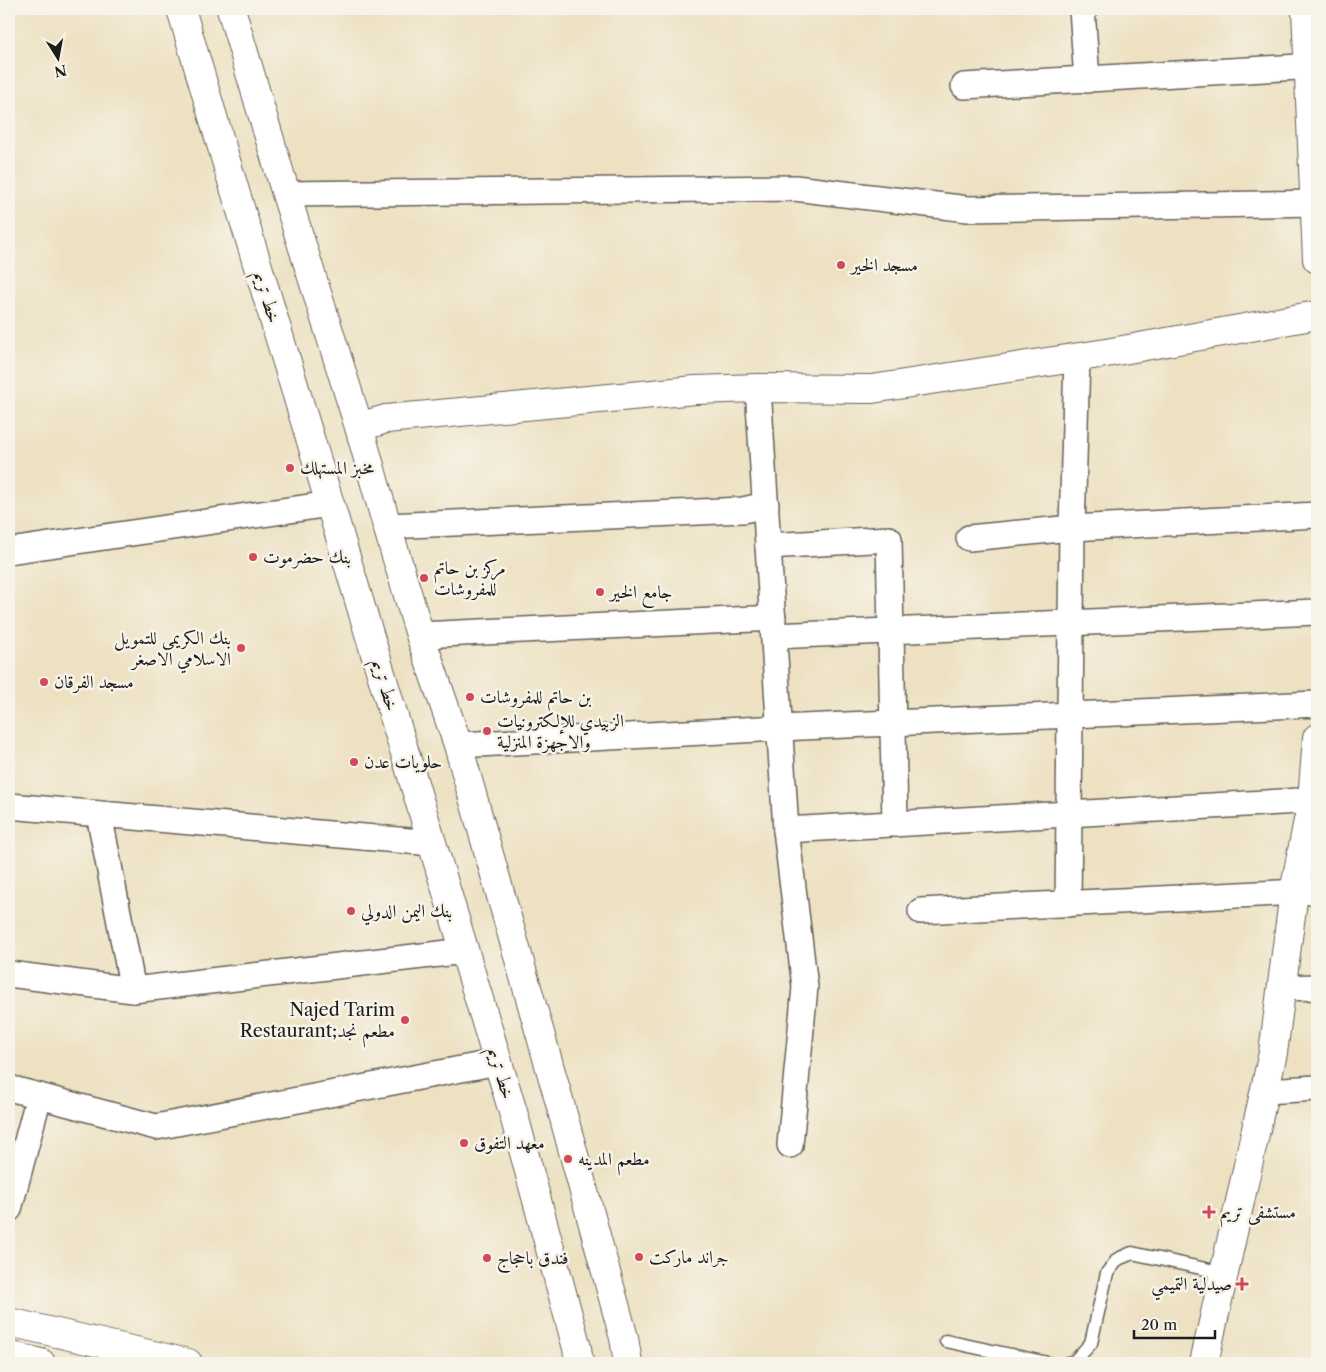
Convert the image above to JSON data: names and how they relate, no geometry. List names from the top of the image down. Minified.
{"streets":{"main road":["خط تريم"]},"places":{"other":["مسجد الخير","مخبز المستهلك","بنك حضرموت","مركز بن حاتم للمفروشات","جامع الخير","بنك الكريمي للتمويل الاسلامي الاصغر","مسجد الفرقان","بن حاتم للمفروشات","الزبيدي للإلكترونيات والاجهزة المنزلية","حلويات عدن","بنك اليمن الدولي","Najed Tarim Restaurant;مطعم نجد","معهد التفوق","مطعم المدينه","جراند ماركت","فندق باحجاج"],"health":["مستشفى تريم","صيدلية التميمي"]},"scale_bar":"20 m","north":"bottom"}
